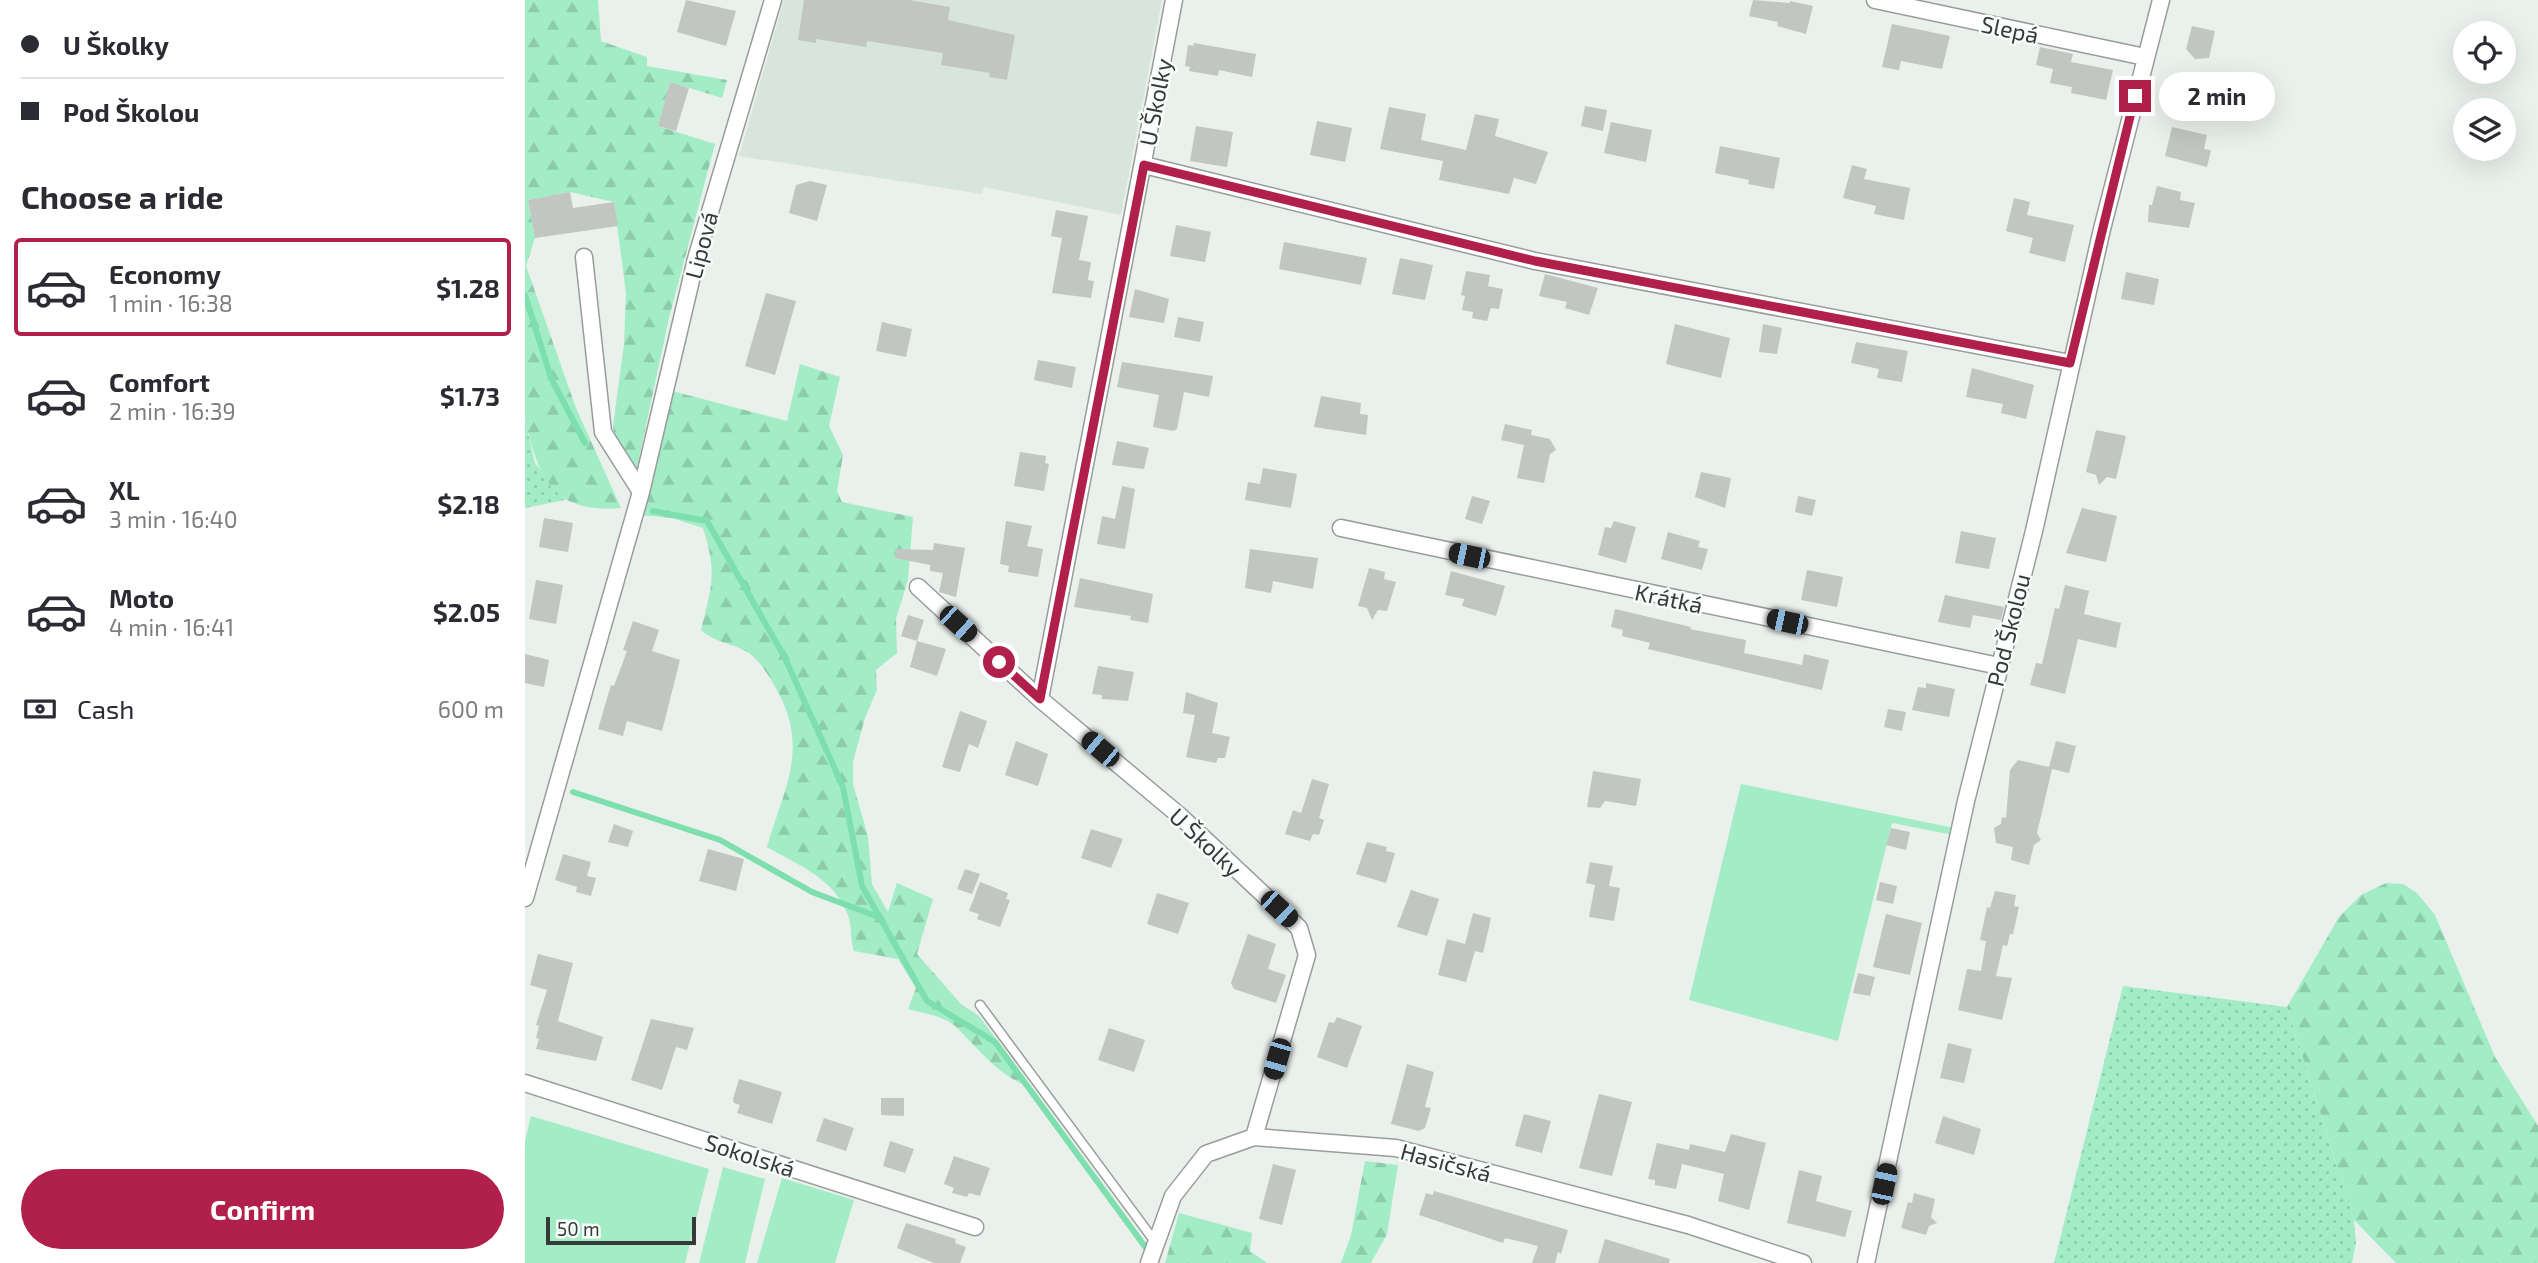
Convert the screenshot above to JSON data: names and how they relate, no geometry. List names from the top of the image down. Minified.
{"streets":{"street":["Slepá","U Školky","Lipová","Krátká","Pod Školou","Sokolská","Hasičská"]},"crossings":[["Slepá","Pod Školou"],["U Školky","Hasičská"],["Krátká","Pod Školou"]],"scale_bar":"50 m","page":{"banner":["U Školky","Pod Školou"],"bubble":"2 min","heading":"Choose a ride","list":[{"name":"Economy","note":"1 min · 16:38","value":"$1.28"},{"name":"Comfort","note":"2 min · 16:39","value":"$1.73"},{"name":"XL","note":"3 min · 16:40","value":"$2.18"},{"name":"Moto","note":"4 min · 16:41","value":"$2.05"}],"pay":["Cash","600 m"],"buttons":"Confirm","scale":"50 m"}}
